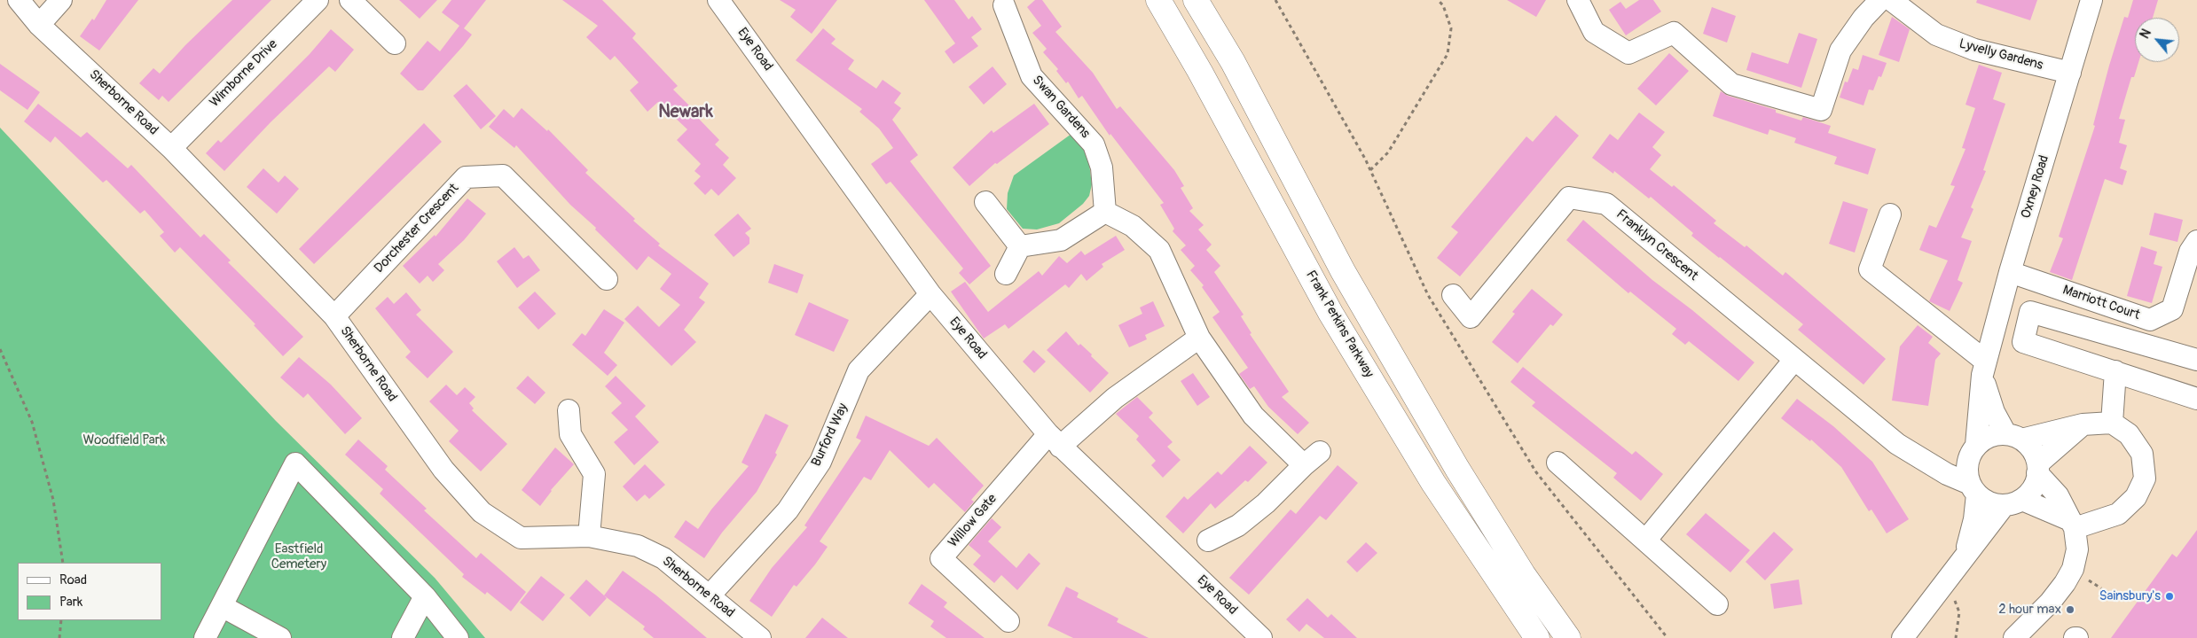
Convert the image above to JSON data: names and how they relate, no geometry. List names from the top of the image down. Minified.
{"streets":{"highway":["Frank Perkins Parkway"],"street":["Eye Road","Lyvelly Gardens","Wimborne Drive","Sherborne Road","Swan Gardens","Oxney Road","Dorchester Crescent","Franklyn Crescent","Marriott Court","Burford Way","Willow Gate"]},"crossings":[["Eye Road","Burford Way"],["Eye Road","Willow Gate"],["Lyvelly Gardens","Oxney Road"],["Wimborne Drive","Sherborne Road"],["Sherborne Road","Dorchester Crescent"],["Sherborne Road","Burford Way"],["Oxney Road","Franklyn Crescent"],["Oxney Road","Marriott Court"]],"districts":["Newark"],"parks":["Woodfield Park","Eastfield Cemetery"],"places":["Sainsbury's","2 hour max"],"legend":["Road","Park"],"north":"top left"}
